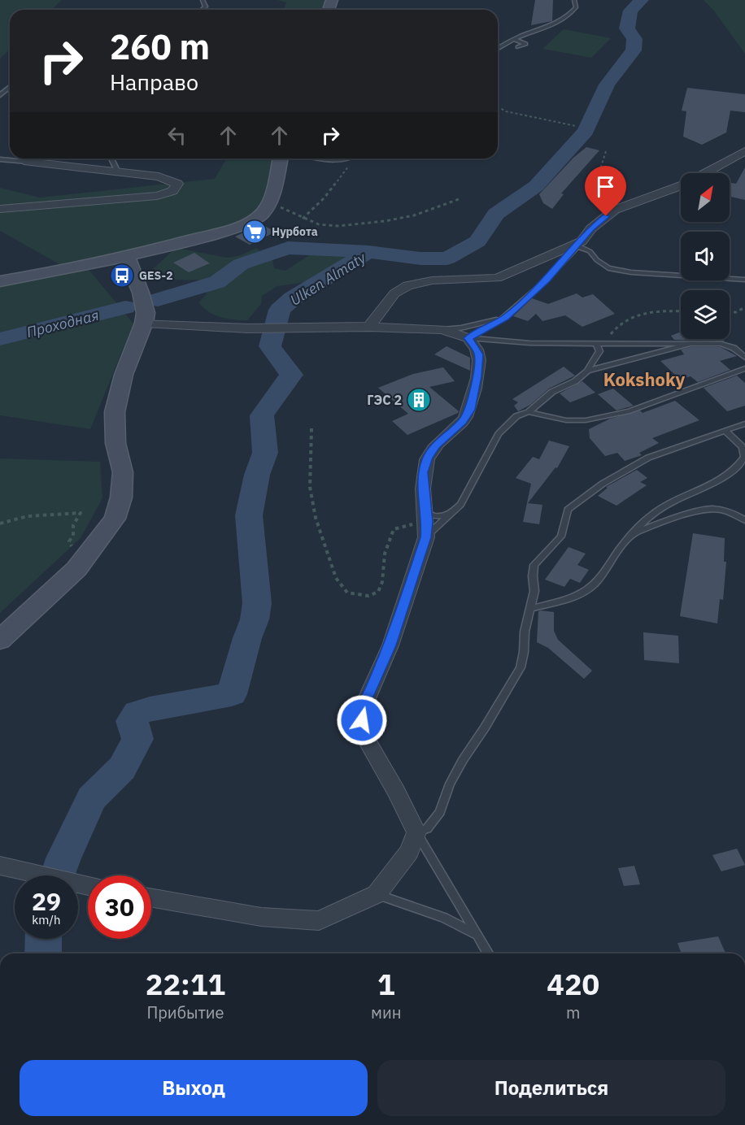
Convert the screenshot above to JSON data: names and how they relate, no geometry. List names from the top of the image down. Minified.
{"districts":["Kokshoky"],"water":["Ulken Almaty","Проходная"],"places":{"supermarket":["Нурбота"],"bus stop":["GES-2"],"building":["ГЭС 2"]},"north":"top right","page":{"turn":["260 m","Направо"],"speed":"29 km/h","limit":"30","eta":["22:11","Прибытие","1","мин","420","m"],"buttons":["Выход","Поделиться"]}}
